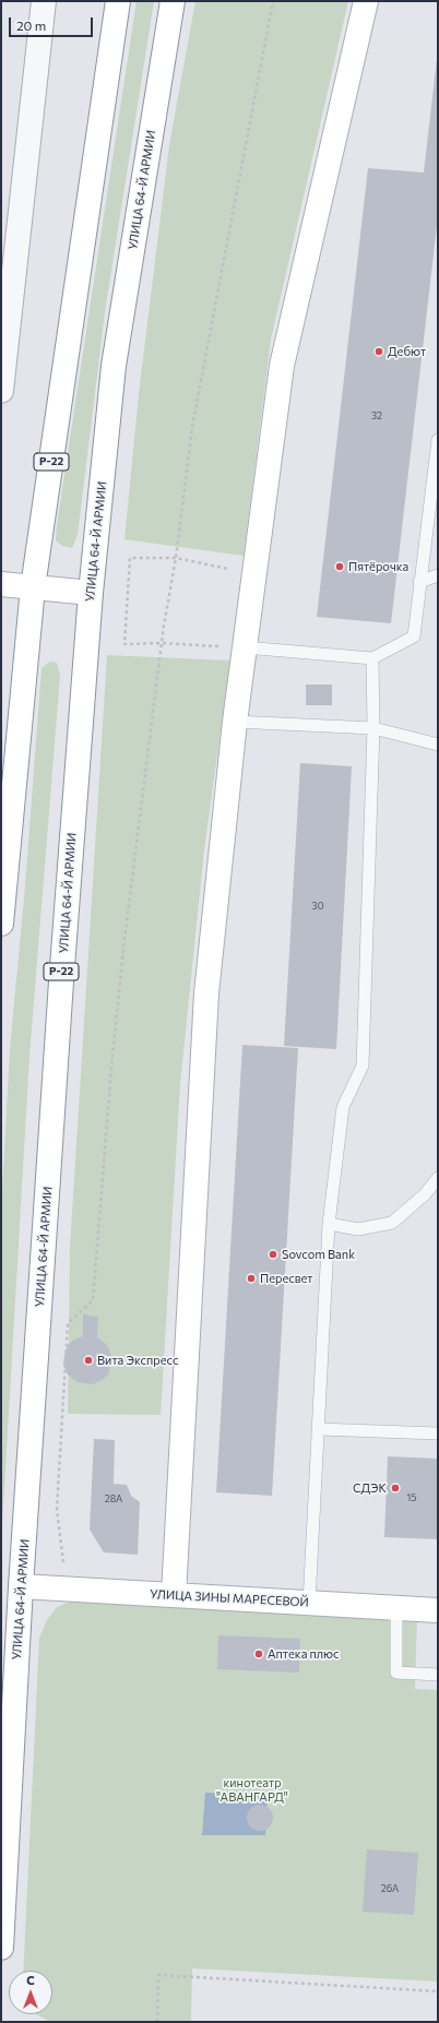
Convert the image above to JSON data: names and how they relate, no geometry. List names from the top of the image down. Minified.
{"streets":{"main road":["УЛИЦА 64-Й АРМИИ","Р-22","УЛИЦА ЗИНЫ МАРЕСЕВОЙ"]},"crossings":[["УЛИЦА 64-Й АРМИИ","УЛИЦА ЗИНЫ МАРЕСЕВОЙ"]],"parks":["кинотеатр \"АВАНГАРД\""],"places":["Дебют","Пятёрочка","Sovcom Bank","Пересвет","Вита Экспресс","СДЭК","Аптека плюс"],"house_numbers":["32","30","15","28А","26А"],"scale_bar":"20 m","north":"top"}
